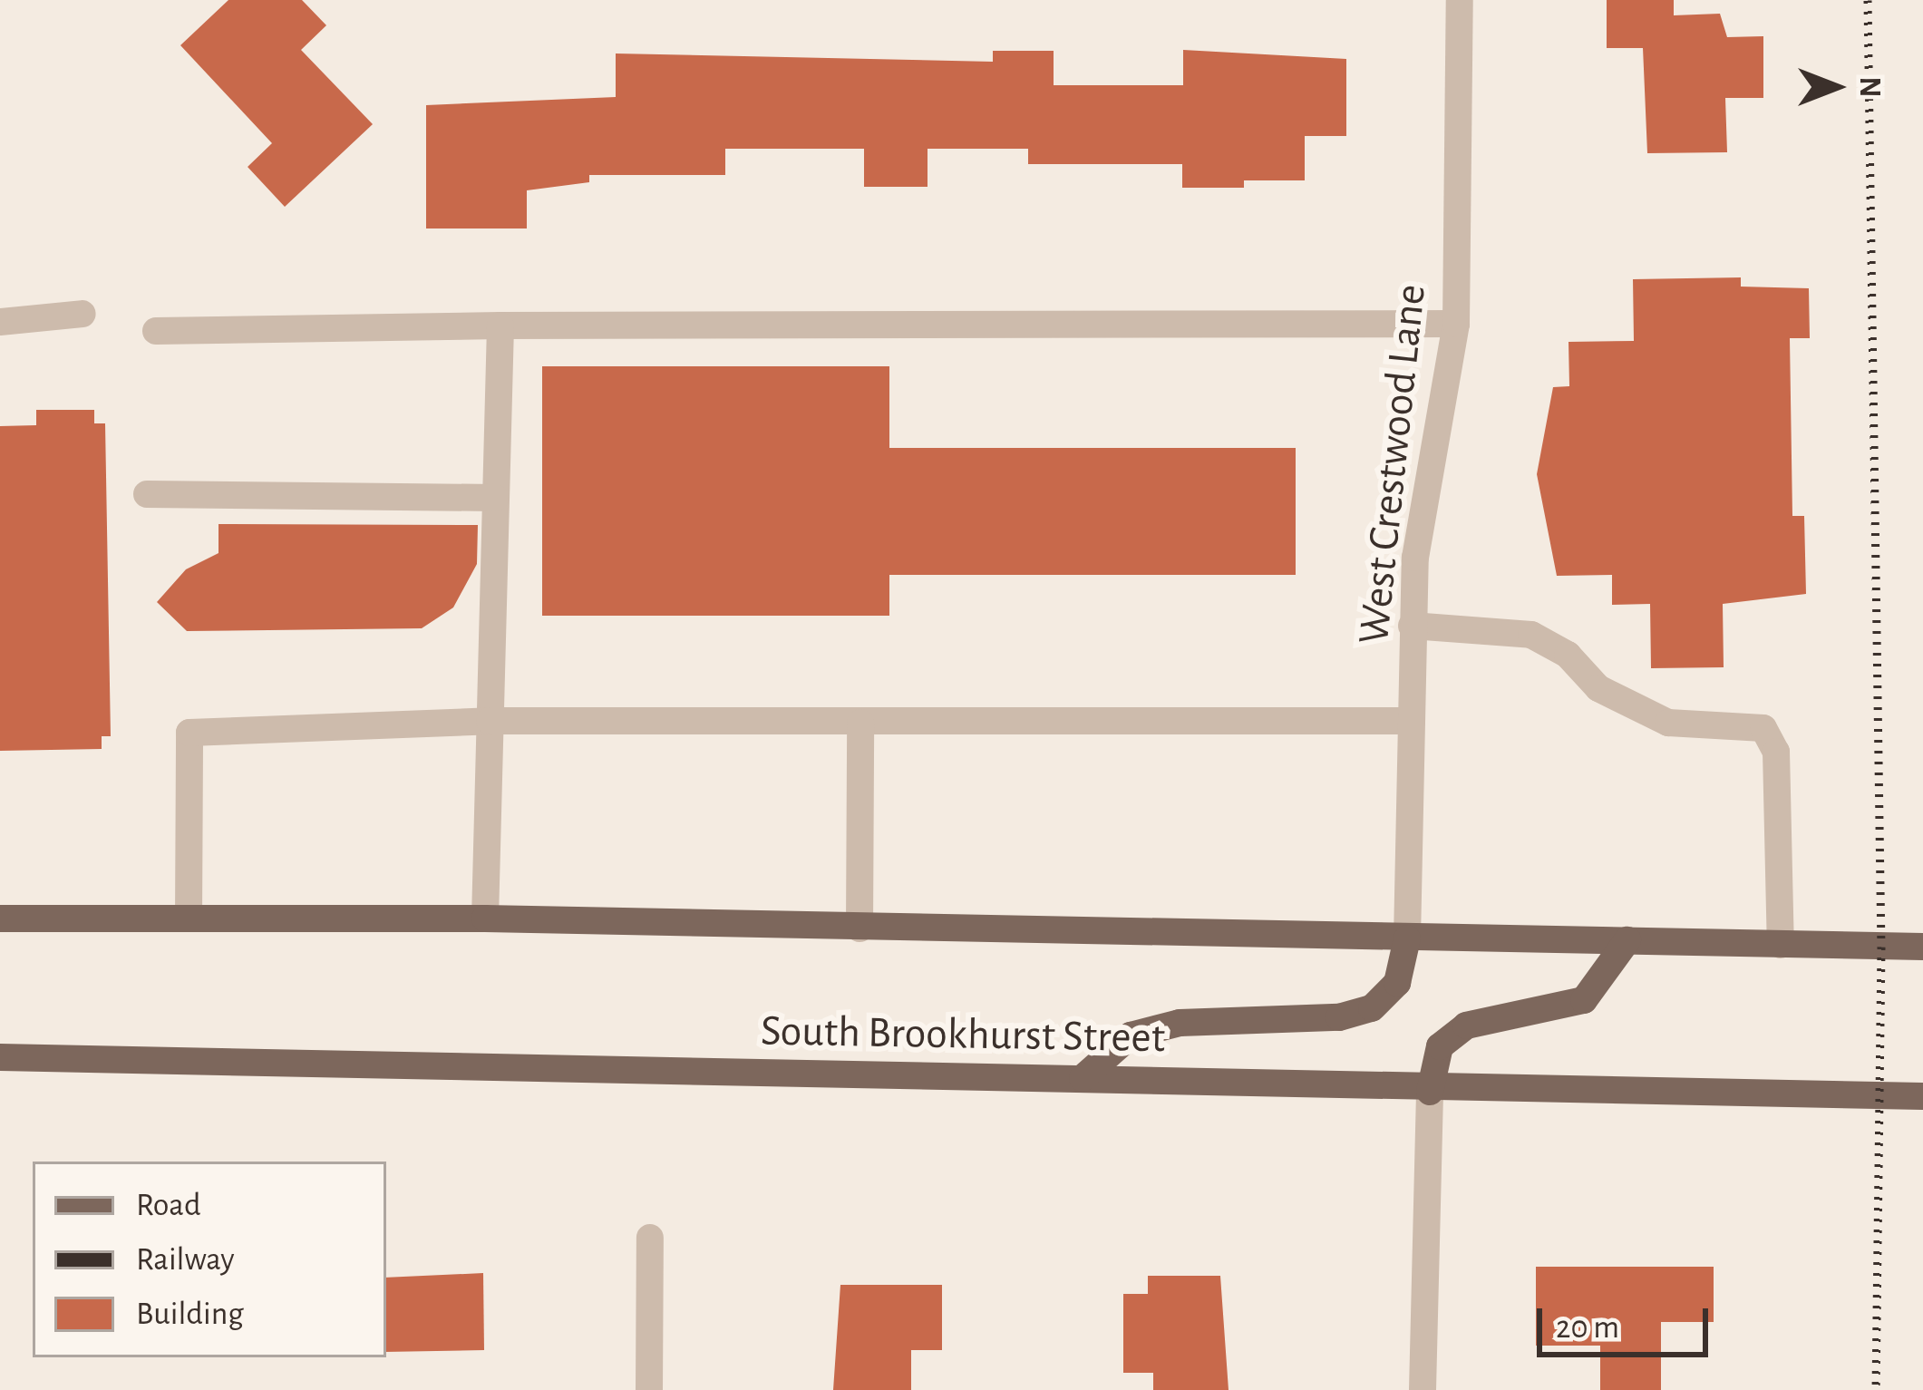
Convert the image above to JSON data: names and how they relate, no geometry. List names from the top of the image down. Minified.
{"streets":{"main road":["South Brookhurst Street"],"street":["West Crestwood Lane"]},"legend":["Road","Railway","Building"],"scale_bar":"20 m","north":"right"}
